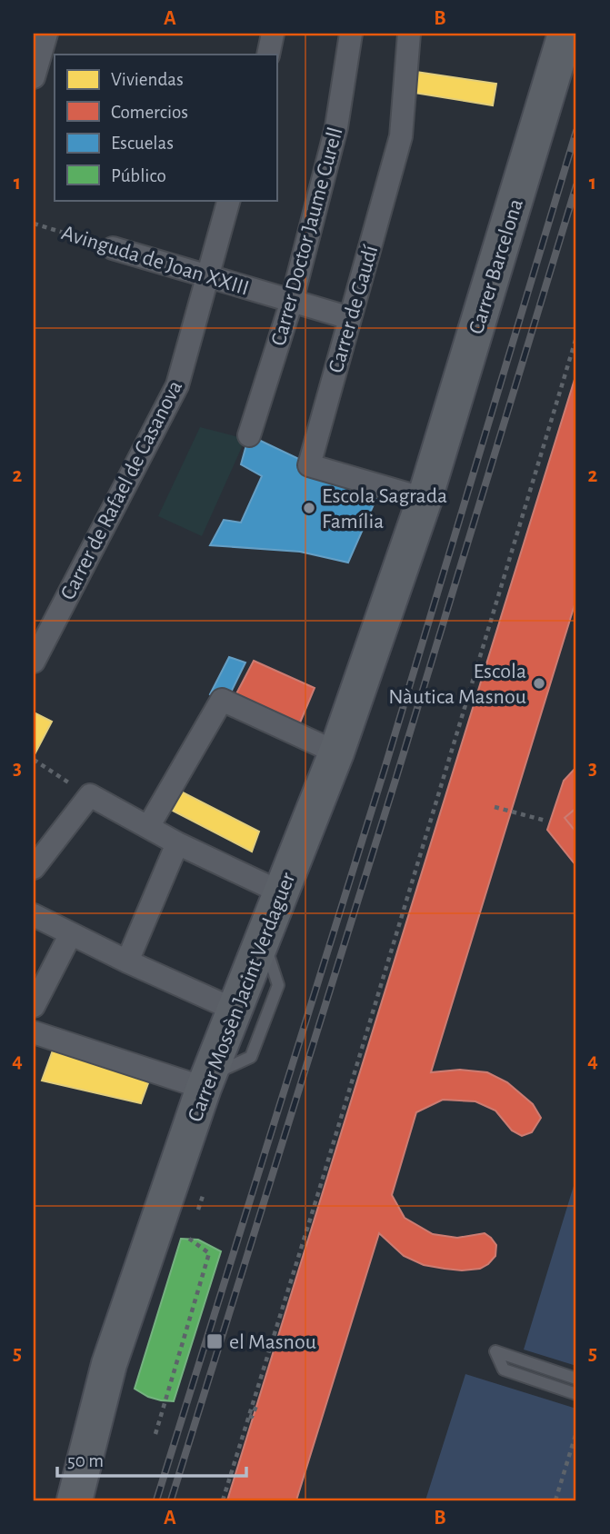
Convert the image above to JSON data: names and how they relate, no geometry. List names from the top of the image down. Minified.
{"streets":{"main road":["Carrer Barcelona","Carrer Mossèn Jacint Verdaguer"],"street":["Carrer Doctor Jaume Curell","Avinguda de Joan XXIII","Carrer de Gaudí","Carrer de Rafael de Casanova"]},"crossings":[["Carrer Doctor Jaume Curell","Avinguda de Joan XXIII"],["Avinguda de Joan XXIII","Carrer de Gaudí"],["Avinguda de Joan XXIII","Carrer de Rafael de Casanova"],["Carrer Barcelona","Carrer de Gaudí"],["Carrer Barcelona","Carrer Mossèn Jacint Verdaguer"],["Carrer de Gaudí","Carrer Mossèn Jacint Verdaguer"]],"places":{"other":["Escola Sagrada Família","Escola Nàutica Masnou"],"transit":["el Masnou"]},"legend":["Viviendas","Comercios","Escuelas","Público"],"scale_bar":"50 m","grid":{"columns":["A","B"],"rows":["1","2","3","4","5"]}}
